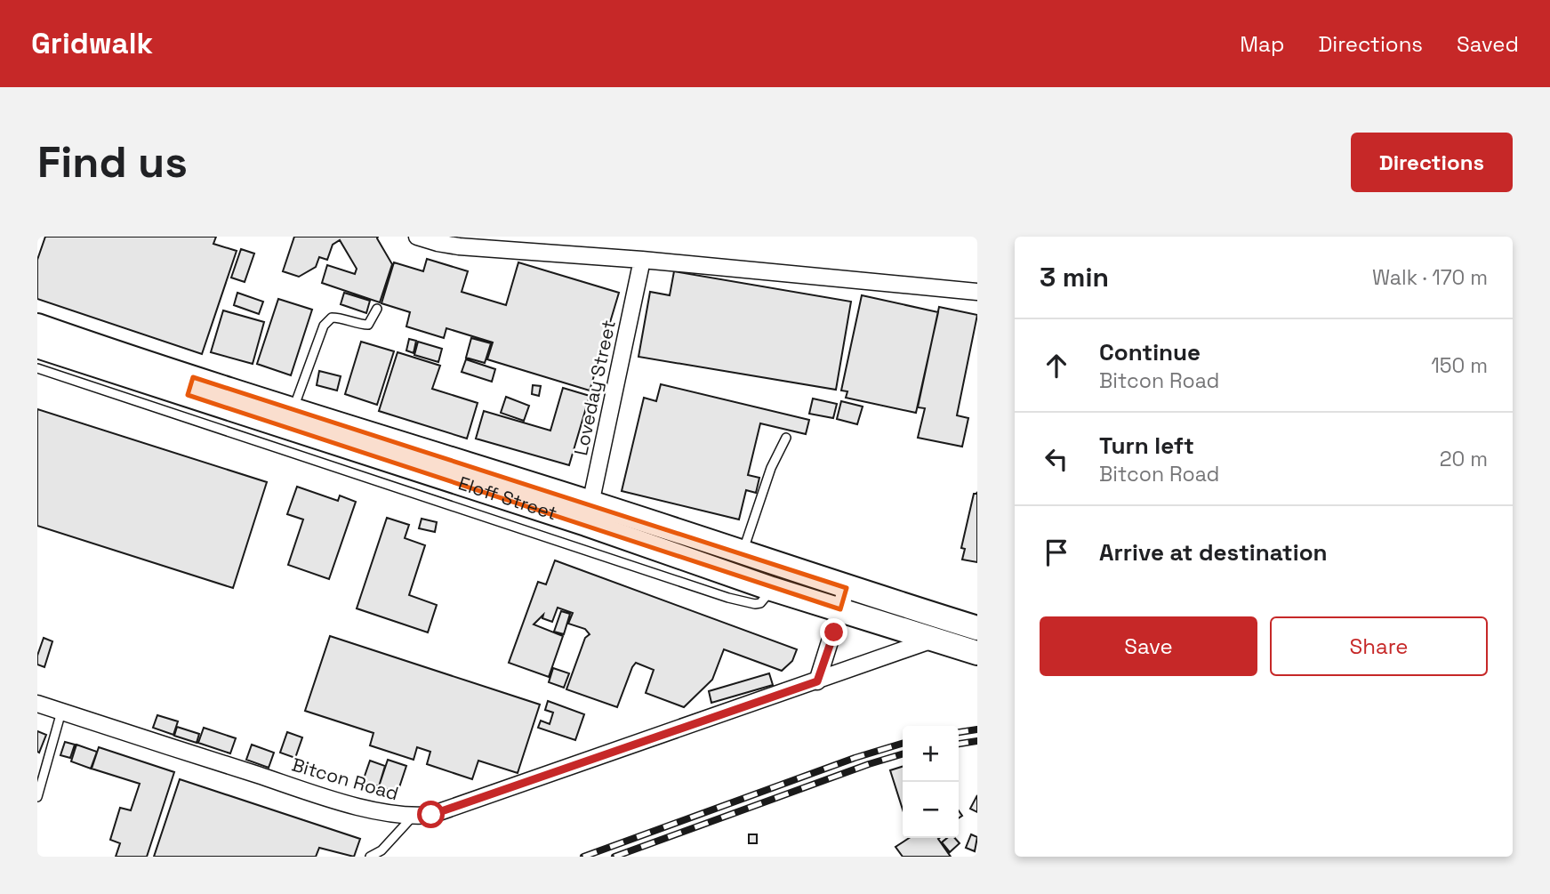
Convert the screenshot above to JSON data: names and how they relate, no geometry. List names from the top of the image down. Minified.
{"streets":{"street":["Loveday Street","Eloff Street","Bitcon Road"]},"crossings":[["Loveday Street","Eloff Street"],["Eloff Street","Bitcon Road"]],"page":{"header":"Gridwalk","nav":["Map","Directions","Saved"],"buttons":["Directions",["Save","Share"]],"title":"Find us","heading":["3 min","Walk · 170 m"],"list":[["Continue","Bitcon Road","150 m"],["Turn left","Bitcon Road","20 m"],"Arrive at destination"],"map_buttons":["+","−"]}}
